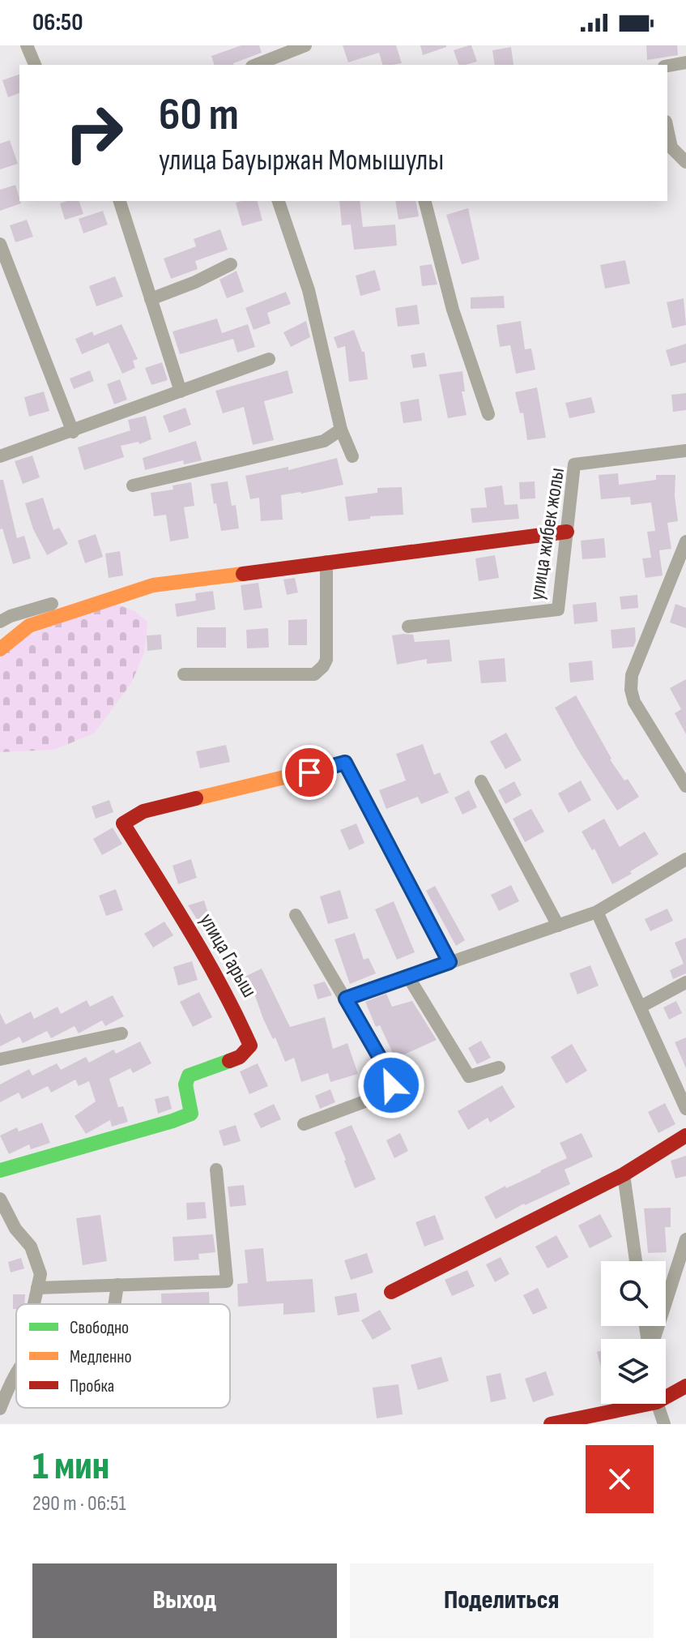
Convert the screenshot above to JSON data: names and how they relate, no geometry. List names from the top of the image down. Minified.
{"streets":{"street":["улица жибек жолы","улица Гарыш"]},"legend":["Свободно","Медленно","Пробка"],"page":{"status":"06:50","turn":["60 m","улица Бауыржан Момышулы"],"heading":["1 мин","290 m · 06:51"],"buttons":["Выход","Поделиться"]}}
